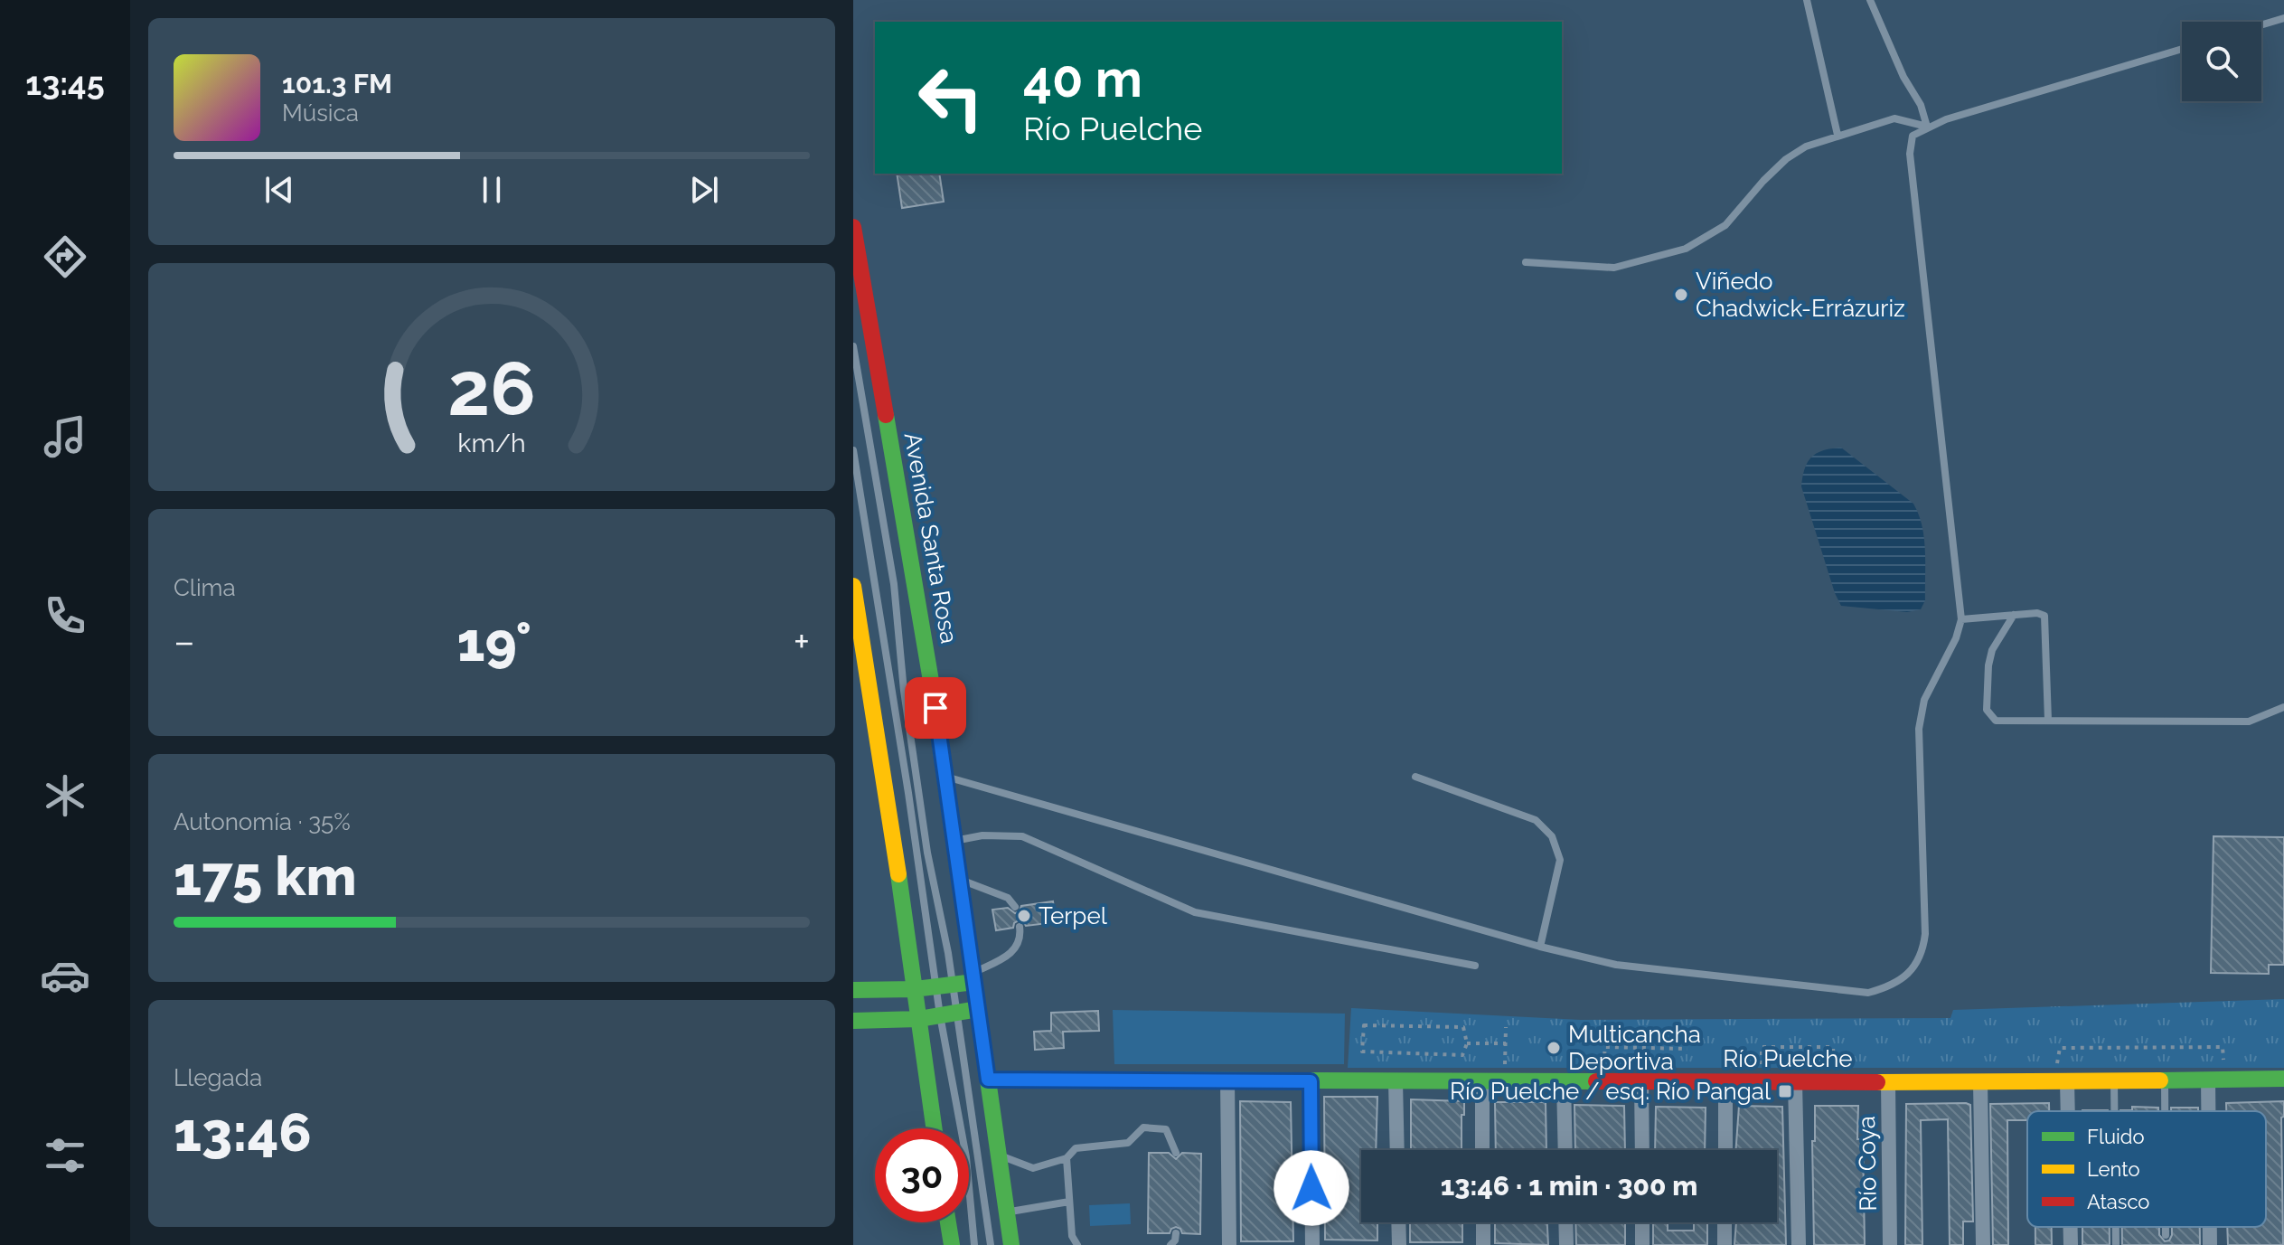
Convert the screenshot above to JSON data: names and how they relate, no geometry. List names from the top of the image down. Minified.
{"streets":{"main road":["Avenida Santa Rosa","Río Puelche"],"street":["Río Coya"]},"crossings":[["Avenida Santa Rosa","Río Puelche"],["Río Puelche","Río Coya"]],"places":{"other":["Viñedo Chadwick-Errázuriz","Terpel","Multicancha Deportiva"],"transit":["Río Puelche / esq. Río Pangal"]},"legend":["Fluido","Lento","Atasco"],"page":{"tabs":"13:45","turn":["40 m","Río Puelche"],"song":["101.3 FM","Música"],"tile":["Clima",["Autonomía · 35%","175 km"],["Llegada","13:46"]],"heat":["−","19°","+"],"limit":"30","trip":"13:46 · 1 min · 300 m","gauge":["26","km/h"]}}
